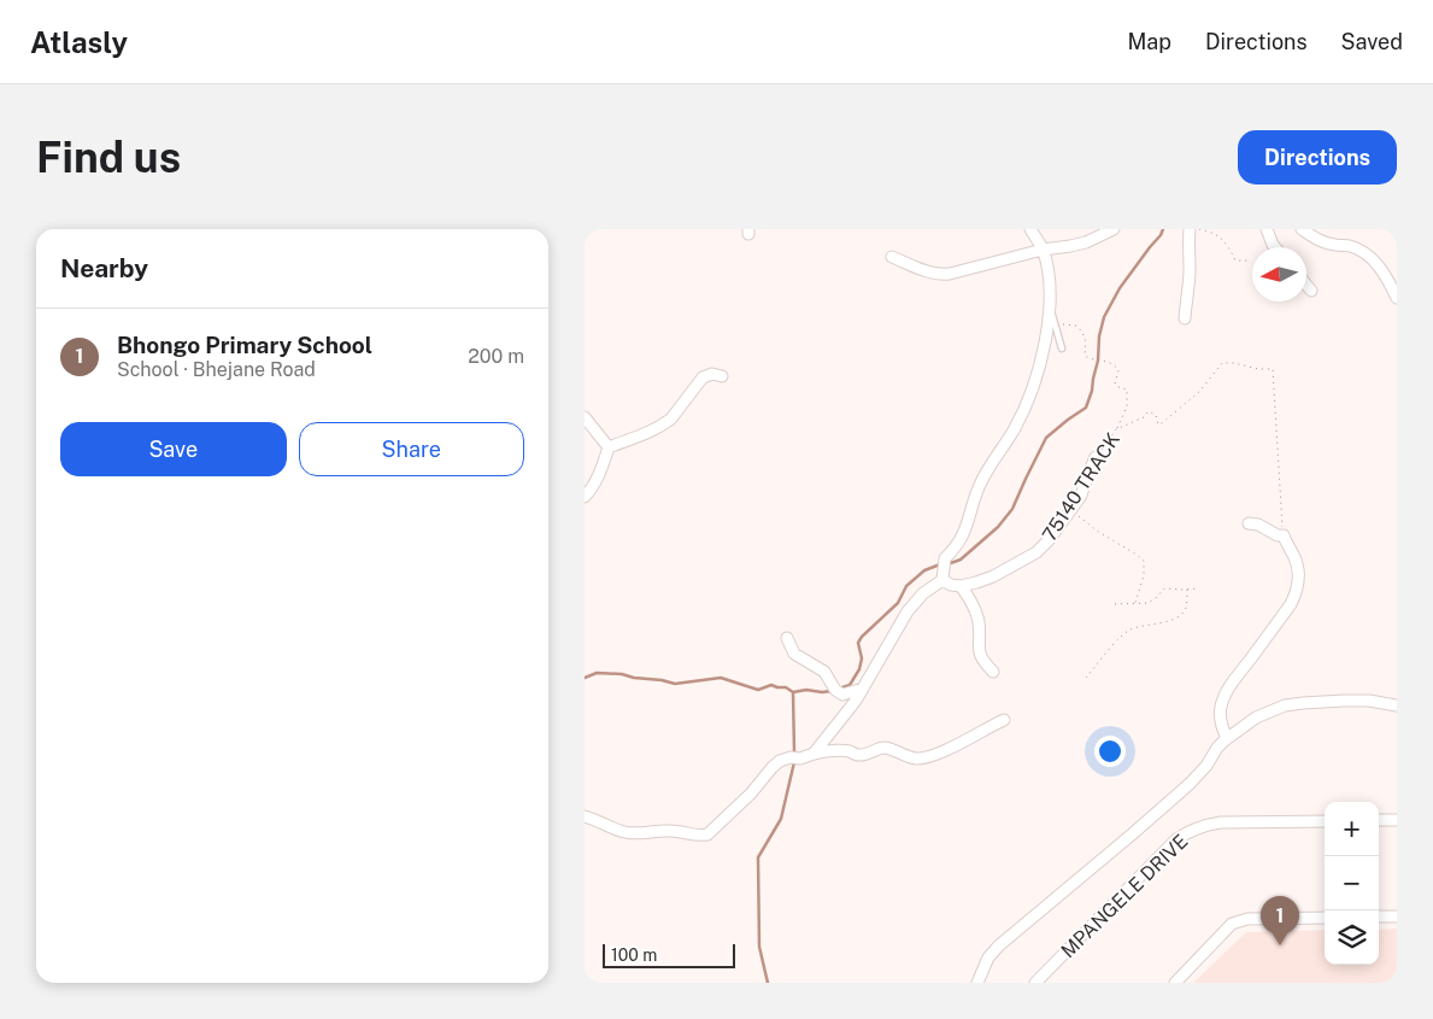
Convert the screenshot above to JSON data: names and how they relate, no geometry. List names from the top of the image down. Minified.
{"streets":{"street":["75140 TRACK","MPANGELE DRIVE"]},"scale_bar":"100 m","north":"left","page":{"header":"Atlasly","nav":["Map","Directions","Saved"],"buttons":["Directions",["Save","Share"]],"title":"Find us","heading":"Nearby","list":[{"mark":"1","name":"Bhongo Primary School","note":"School · Bhejane Road","value":"200 m"}],"map_buttons":["+","−"],"pins":"1","scale":"100 m"}}
